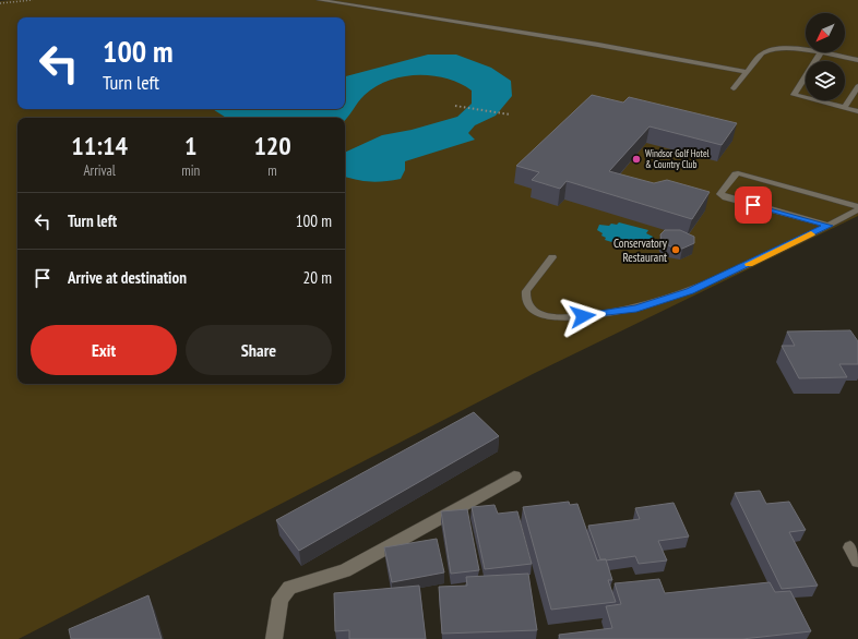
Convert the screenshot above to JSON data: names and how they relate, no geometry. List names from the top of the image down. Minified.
{"places":["Windsor Golf Hotel & Country Club","Conservatory Restaurant"],"north":"bottom left","page":{"turn":["100 m","Turn left"],"eta":["11:14","Arrival","1","min","120","m"],"list":[{"name":"Turn left","value":"100 m"},{"name":"Arrive at destination","value":"20 m"}],"buttons":["Exit","Share"]}}
